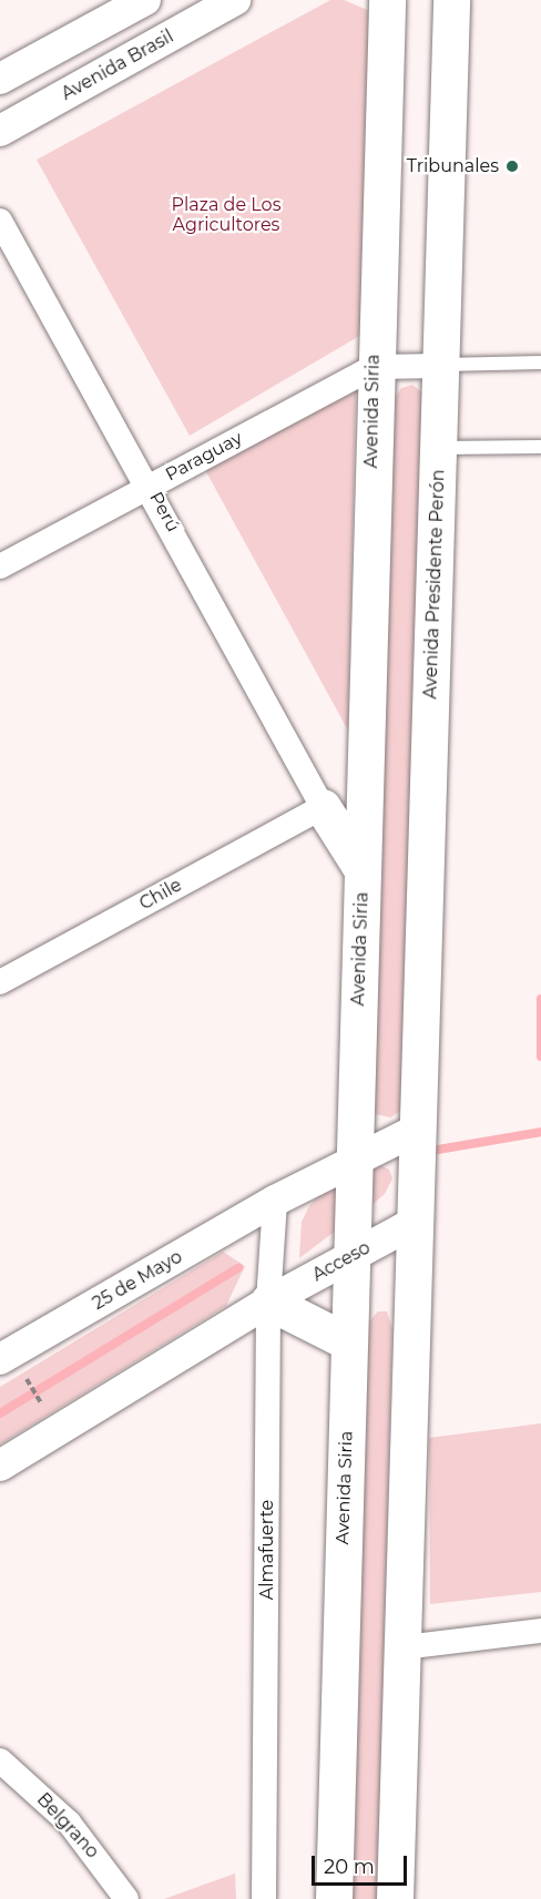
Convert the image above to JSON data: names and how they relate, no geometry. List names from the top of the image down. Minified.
{"streets":{"main road":["Avenida Siria","Avenida Presidente Perón"],"street":["Avenida Brasil","Paraguay","Perú","Chile","Acceso","25 de Mayo","Almafuerte","Belgrano"]},"crossings":[["Avenida Siria","Paraguay"],["Avenida Siria","Acceso"],["Paraguay","Perú"],["Perú","Chile"],["Avenida Presidente Perón","Acceso"],["Acceso","Almafuerte"],["25 de Mayo","Almafuerte"]],"parks":["Plaza de Los Agricultores"],"places":["Tribunales"],"scale_bar":"20 m"}
